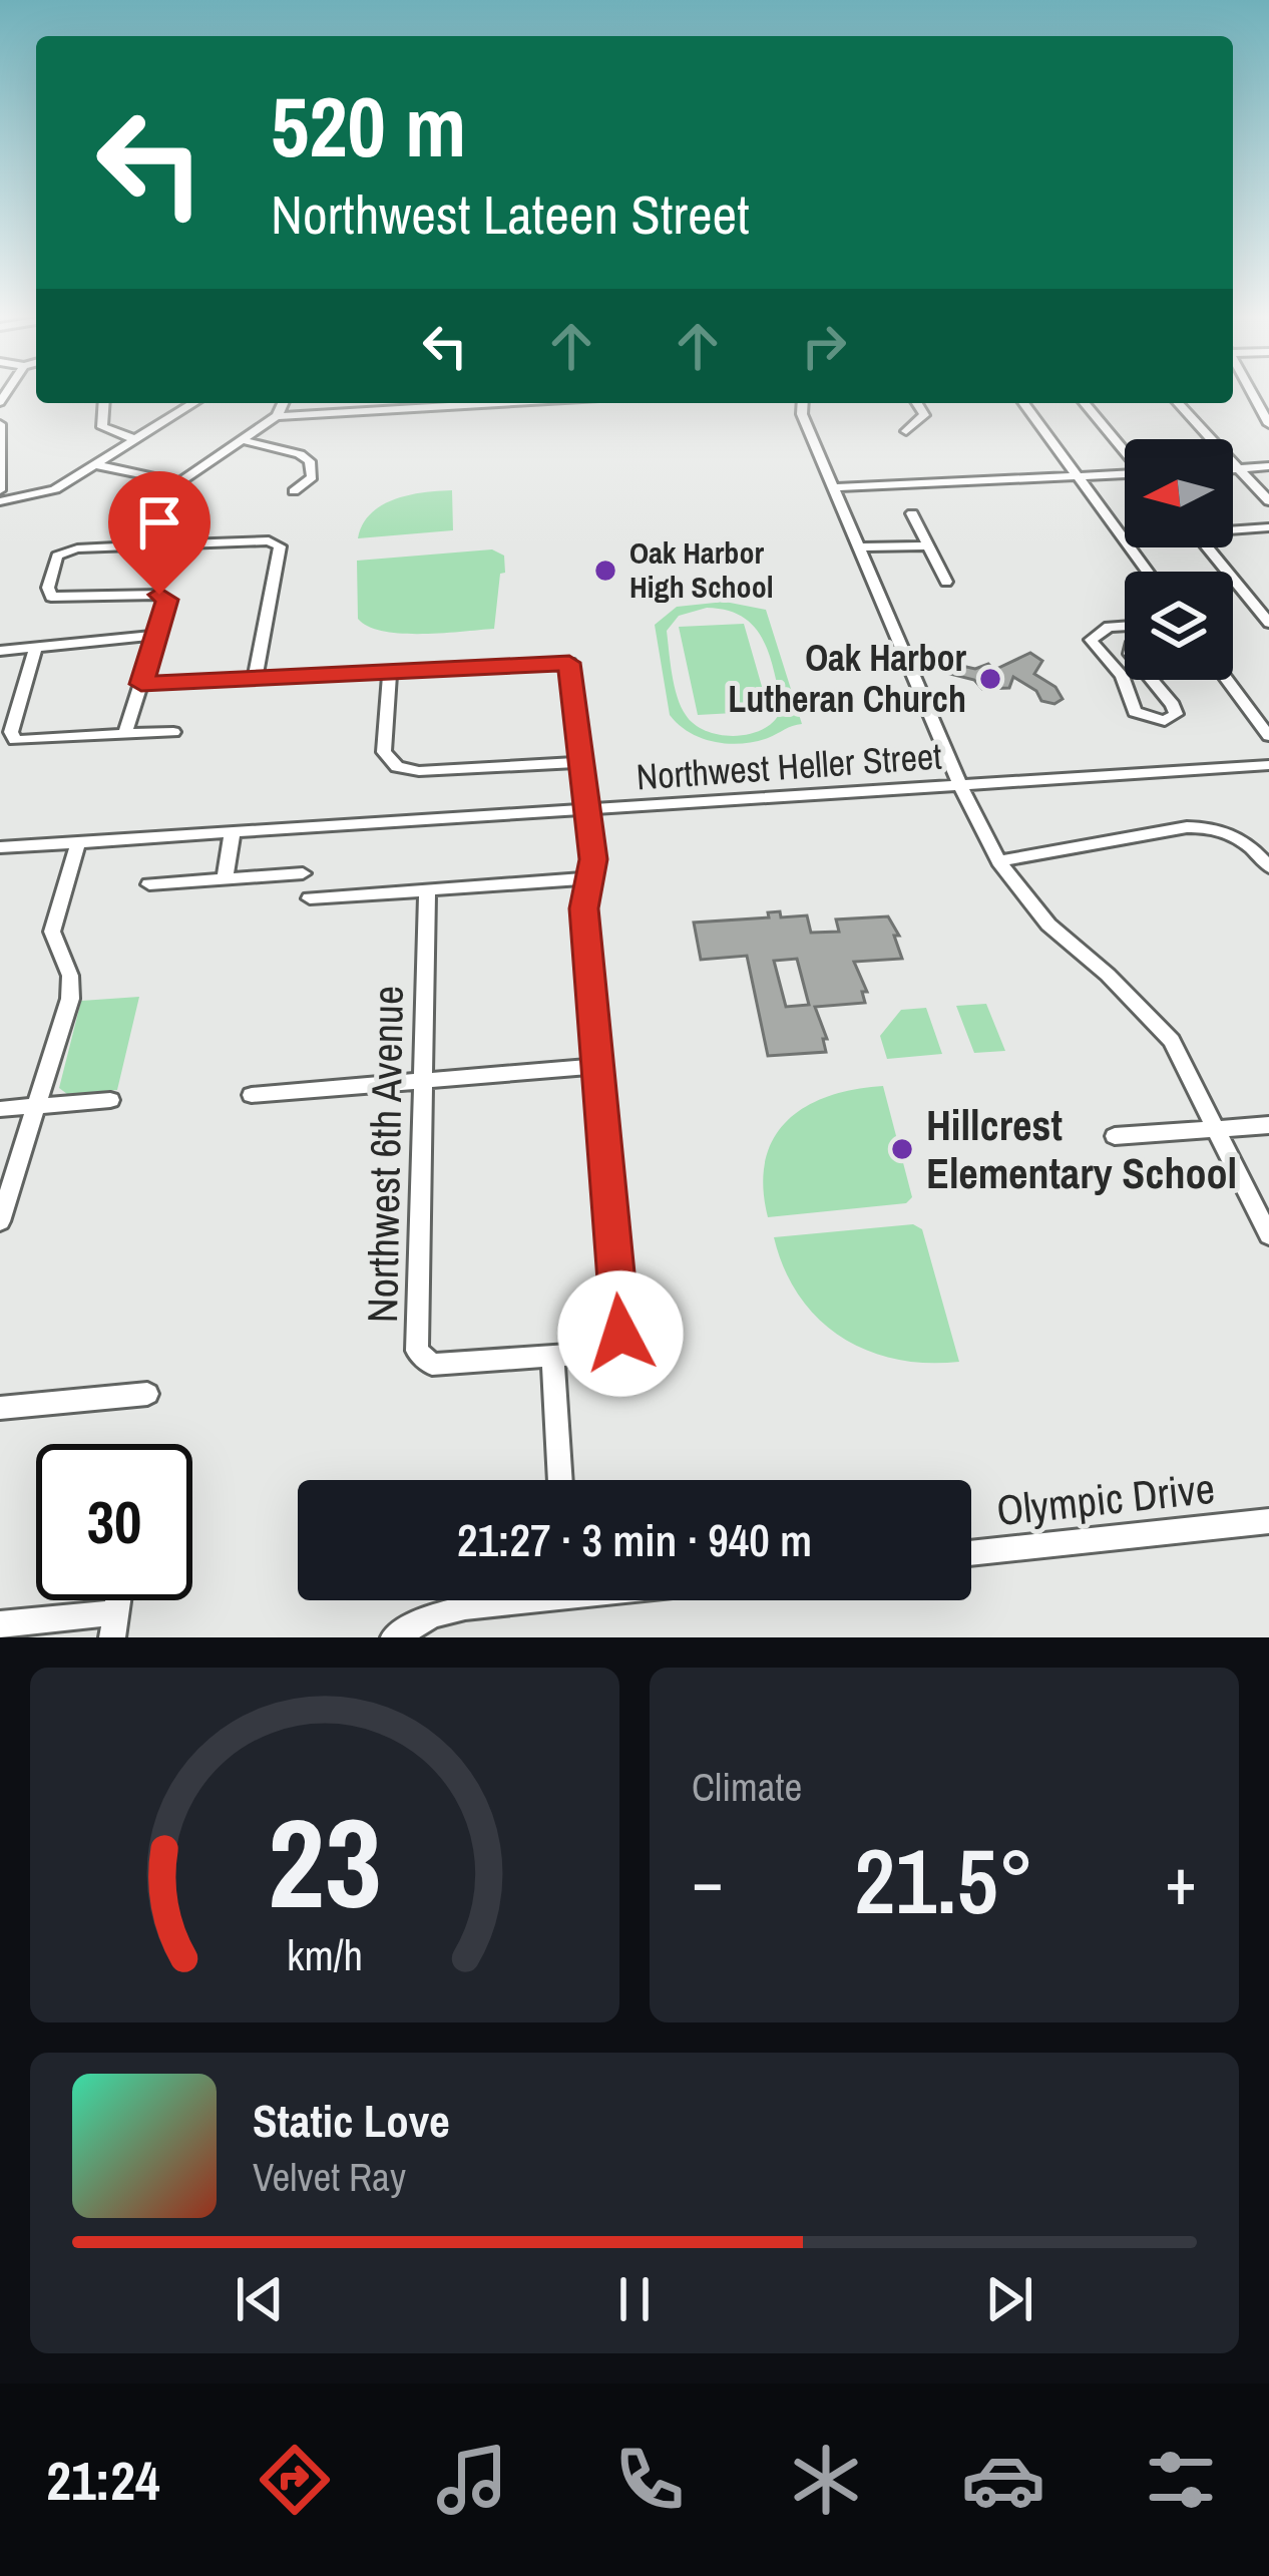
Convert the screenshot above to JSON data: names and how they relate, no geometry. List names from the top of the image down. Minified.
{"streets":{"street":["Northwest Heller Street","Northwest 6th Avenue","Olympic Drive"]},"places":["Oak Harbor High School","Oak Harbor Lutheran Church","Hillcrest Elementary School"],"north":"left","page":{"turn":["520 m","Northwest Lateen Street"],"limit":"30","trip":"21:27 · 3 min · 940 m","tile":"Climate","heat":["−","21.5°","+"],"song":["Static Love","Velvet Ray"],"tabs":"21:24","gauge":["23","km/h"]}}
